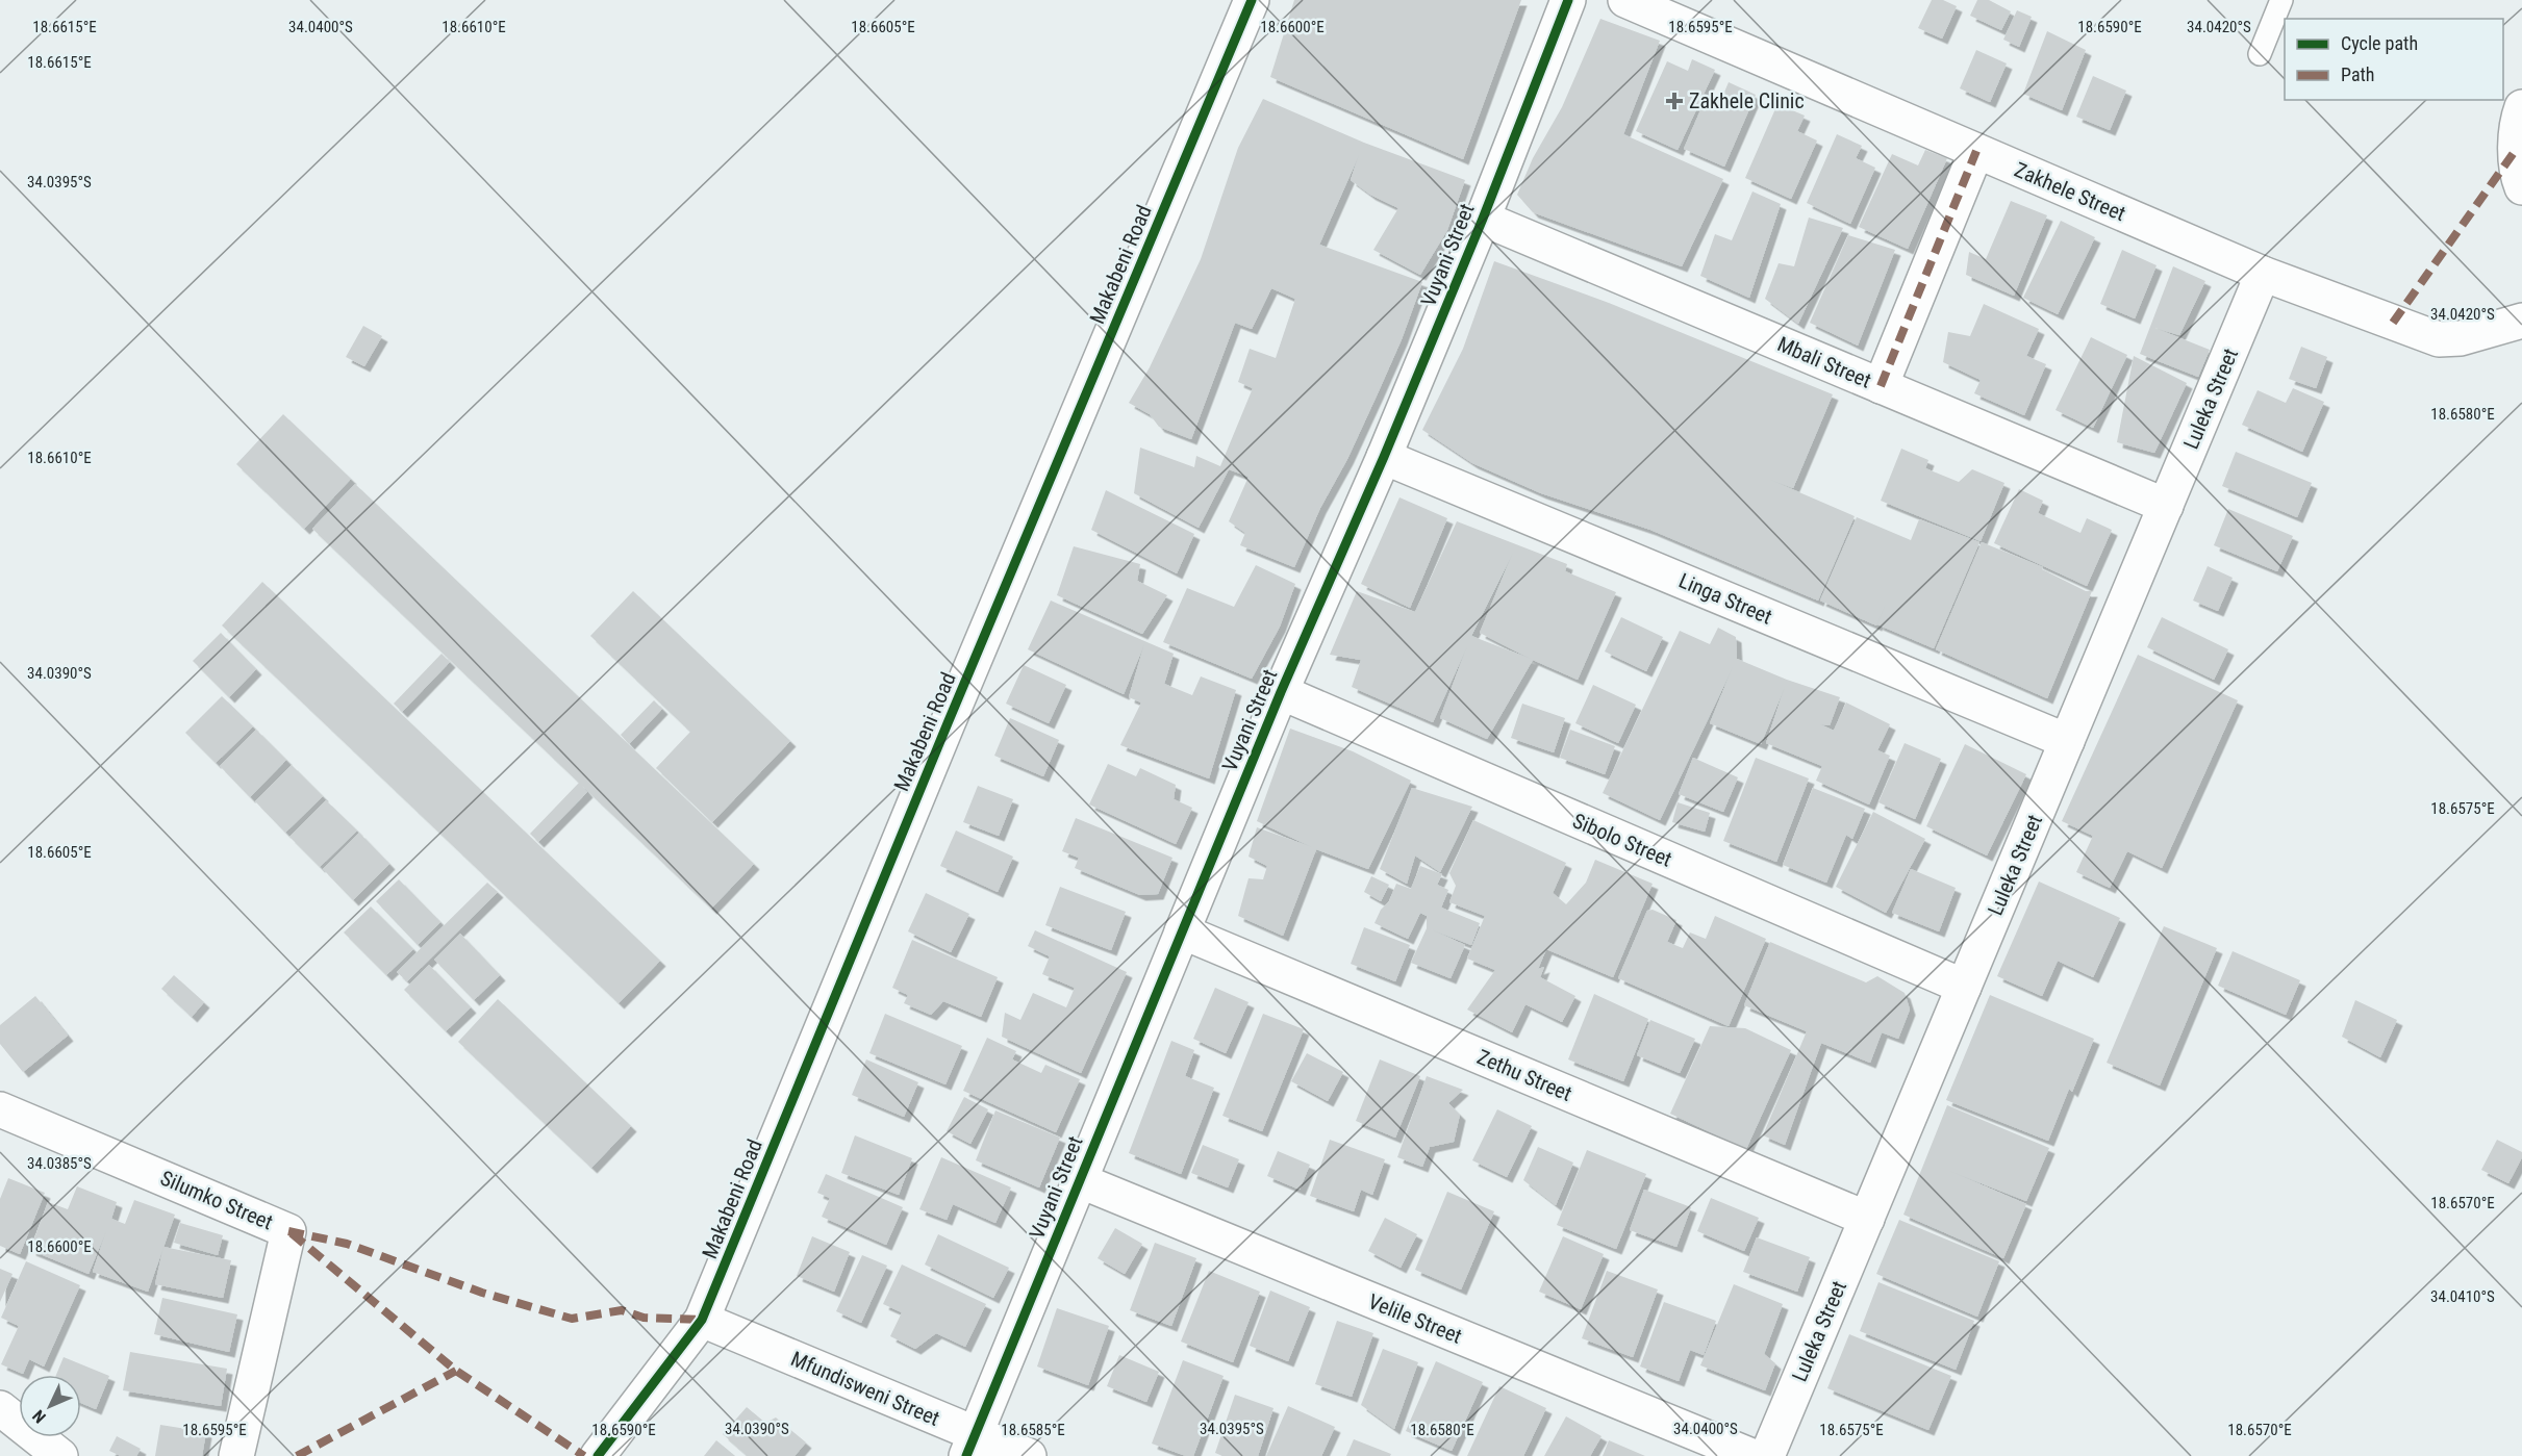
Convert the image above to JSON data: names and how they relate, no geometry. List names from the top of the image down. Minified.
{"streets":{"street":["Zakhele Street","Vuyani Street","Makabeni Road","Mbali Street","Luleka Street","Linga Street","Sibolo Street","Zethu Street","Silumko Street","Velile Street","Mfundisweni Street"]},"crossings":[["Zakhele Street","Luleka Street"],["Vuyani Street","Mbali Street"],["Vuyani Street","Linga Street"],["Vuyani Street","Sibolo Street"],["Vuyani Street","Zethu Street"],["Vuyani Street","Velile Street"],["Vuyani Street","Mfundisweni Street"],["Makabeni Road","Mfundisweni Street"],["Mbali Street","Luleka Street"],["Luleka Street","Linga Street"],["Luleka Street","Sibolo Street"],["Luleka Street","Zethu Street"]],"places":{"health":["Zakhele Clinic"]},"legend":["Cycle path","Path"],"north":"bottom left","coordinates":["18.6615°E","18.6610°E","18.6605°E","18.6600°E","18.6595°E","18.6590°E","34.0420°S","34.0400°S","34.0395°S","18.6580°E","34.0390°S","18.6575°E","34.0385°S","18.6570°E","34.0410°S","18.6585°E"]}
